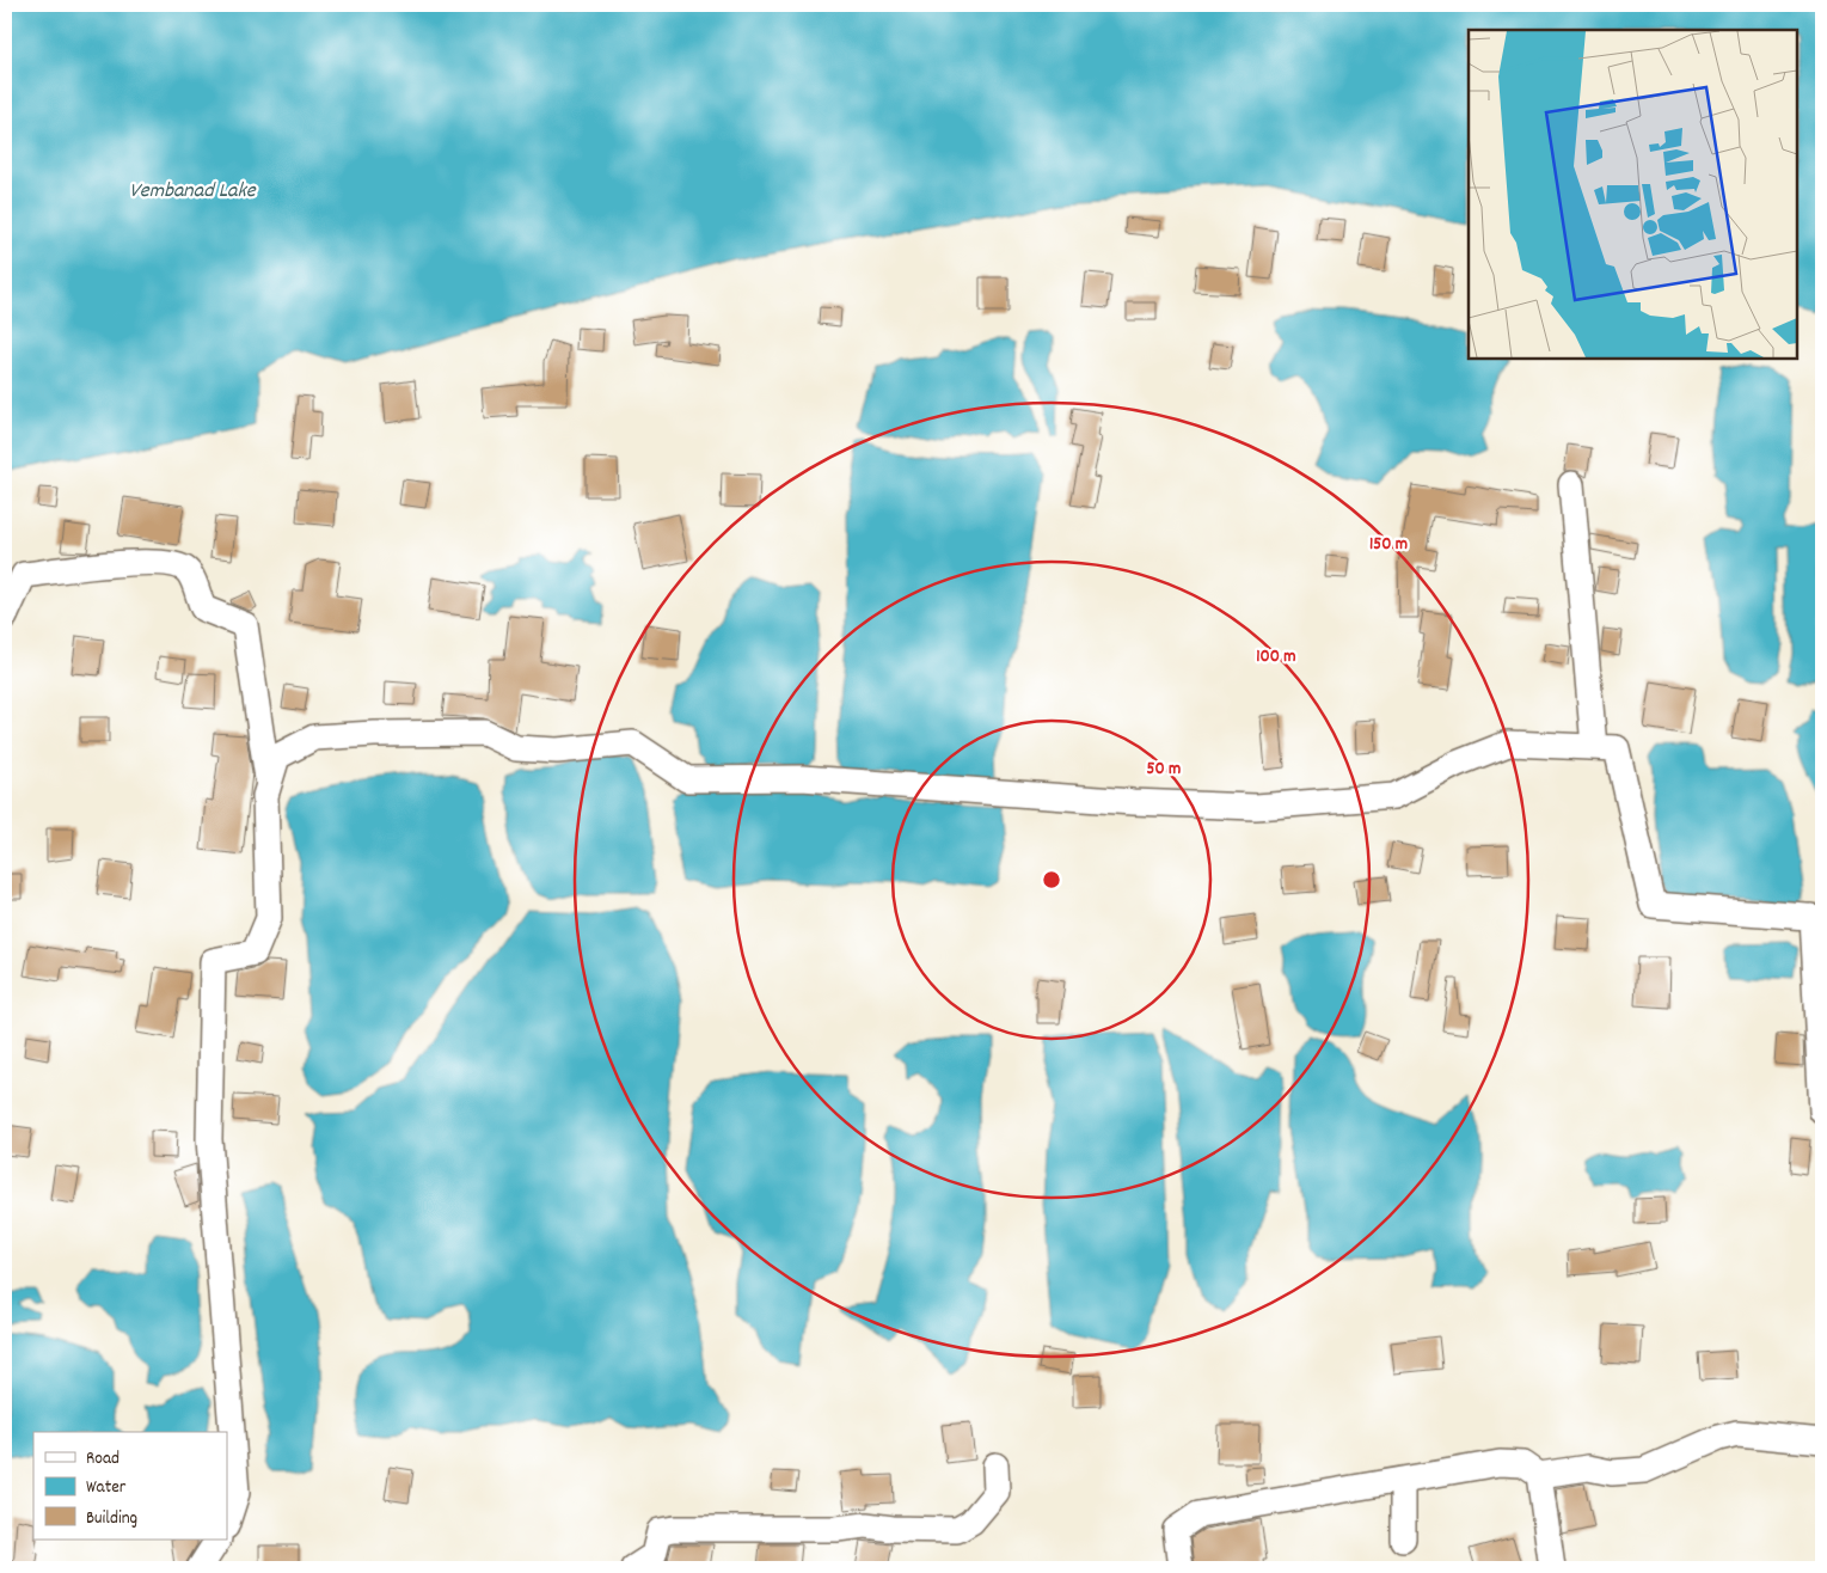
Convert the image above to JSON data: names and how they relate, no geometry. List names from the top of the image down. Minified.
{"water":["Vembanad Lake"],"legend":["Road","Water","Building"],"rings":["150 m","100 m","50 m"]}
